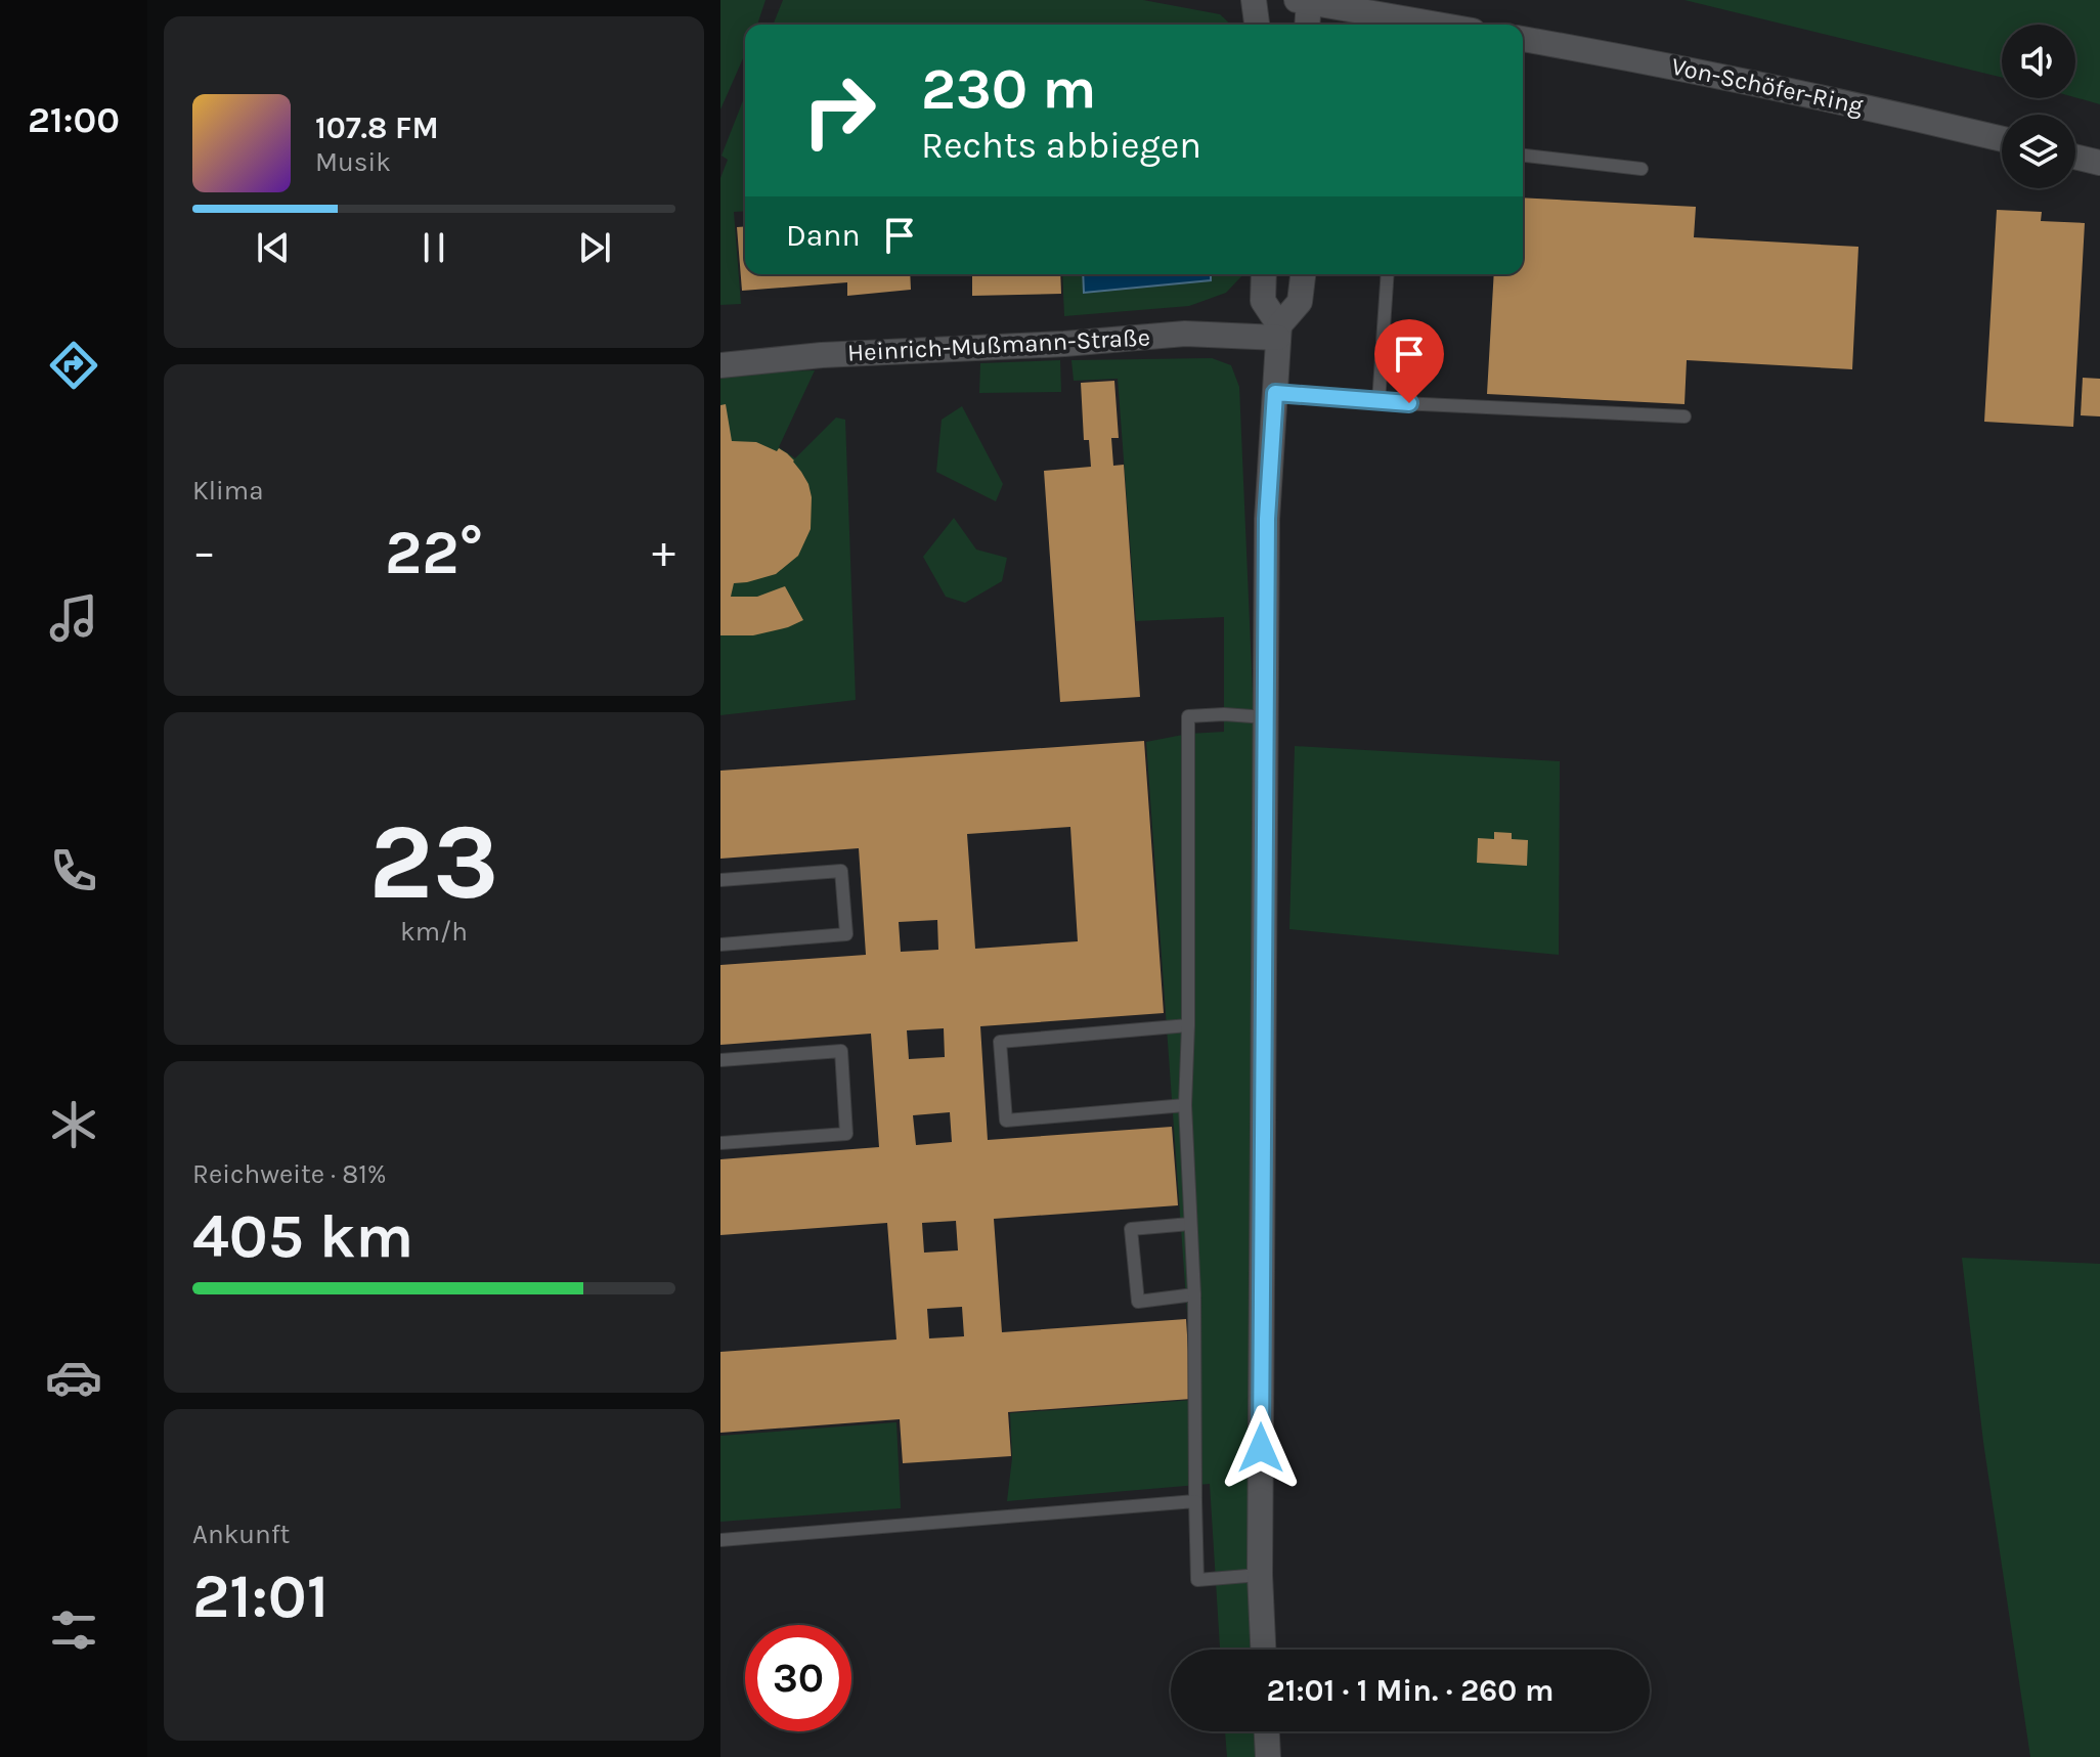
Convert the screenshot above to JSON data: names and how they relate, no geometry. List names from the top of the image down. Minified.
{"streets":{"street":["Von-Schöfer-Ring","Heinrich-Mußmann-Straße"]},"page":{"tabs":"21:00","turn":["230 m","Rechts abbiegen"],"song":["107.8 FM","Musik"],"then":"Dann","tile":["Klima",["23","km/h"],["Reichweite · 81%","405 km"],["Ankunft","21:01"]],"heat":["−","22°","+"],"limit":"30","trip":"21:01 · 1 Min. · 260 m"}}
